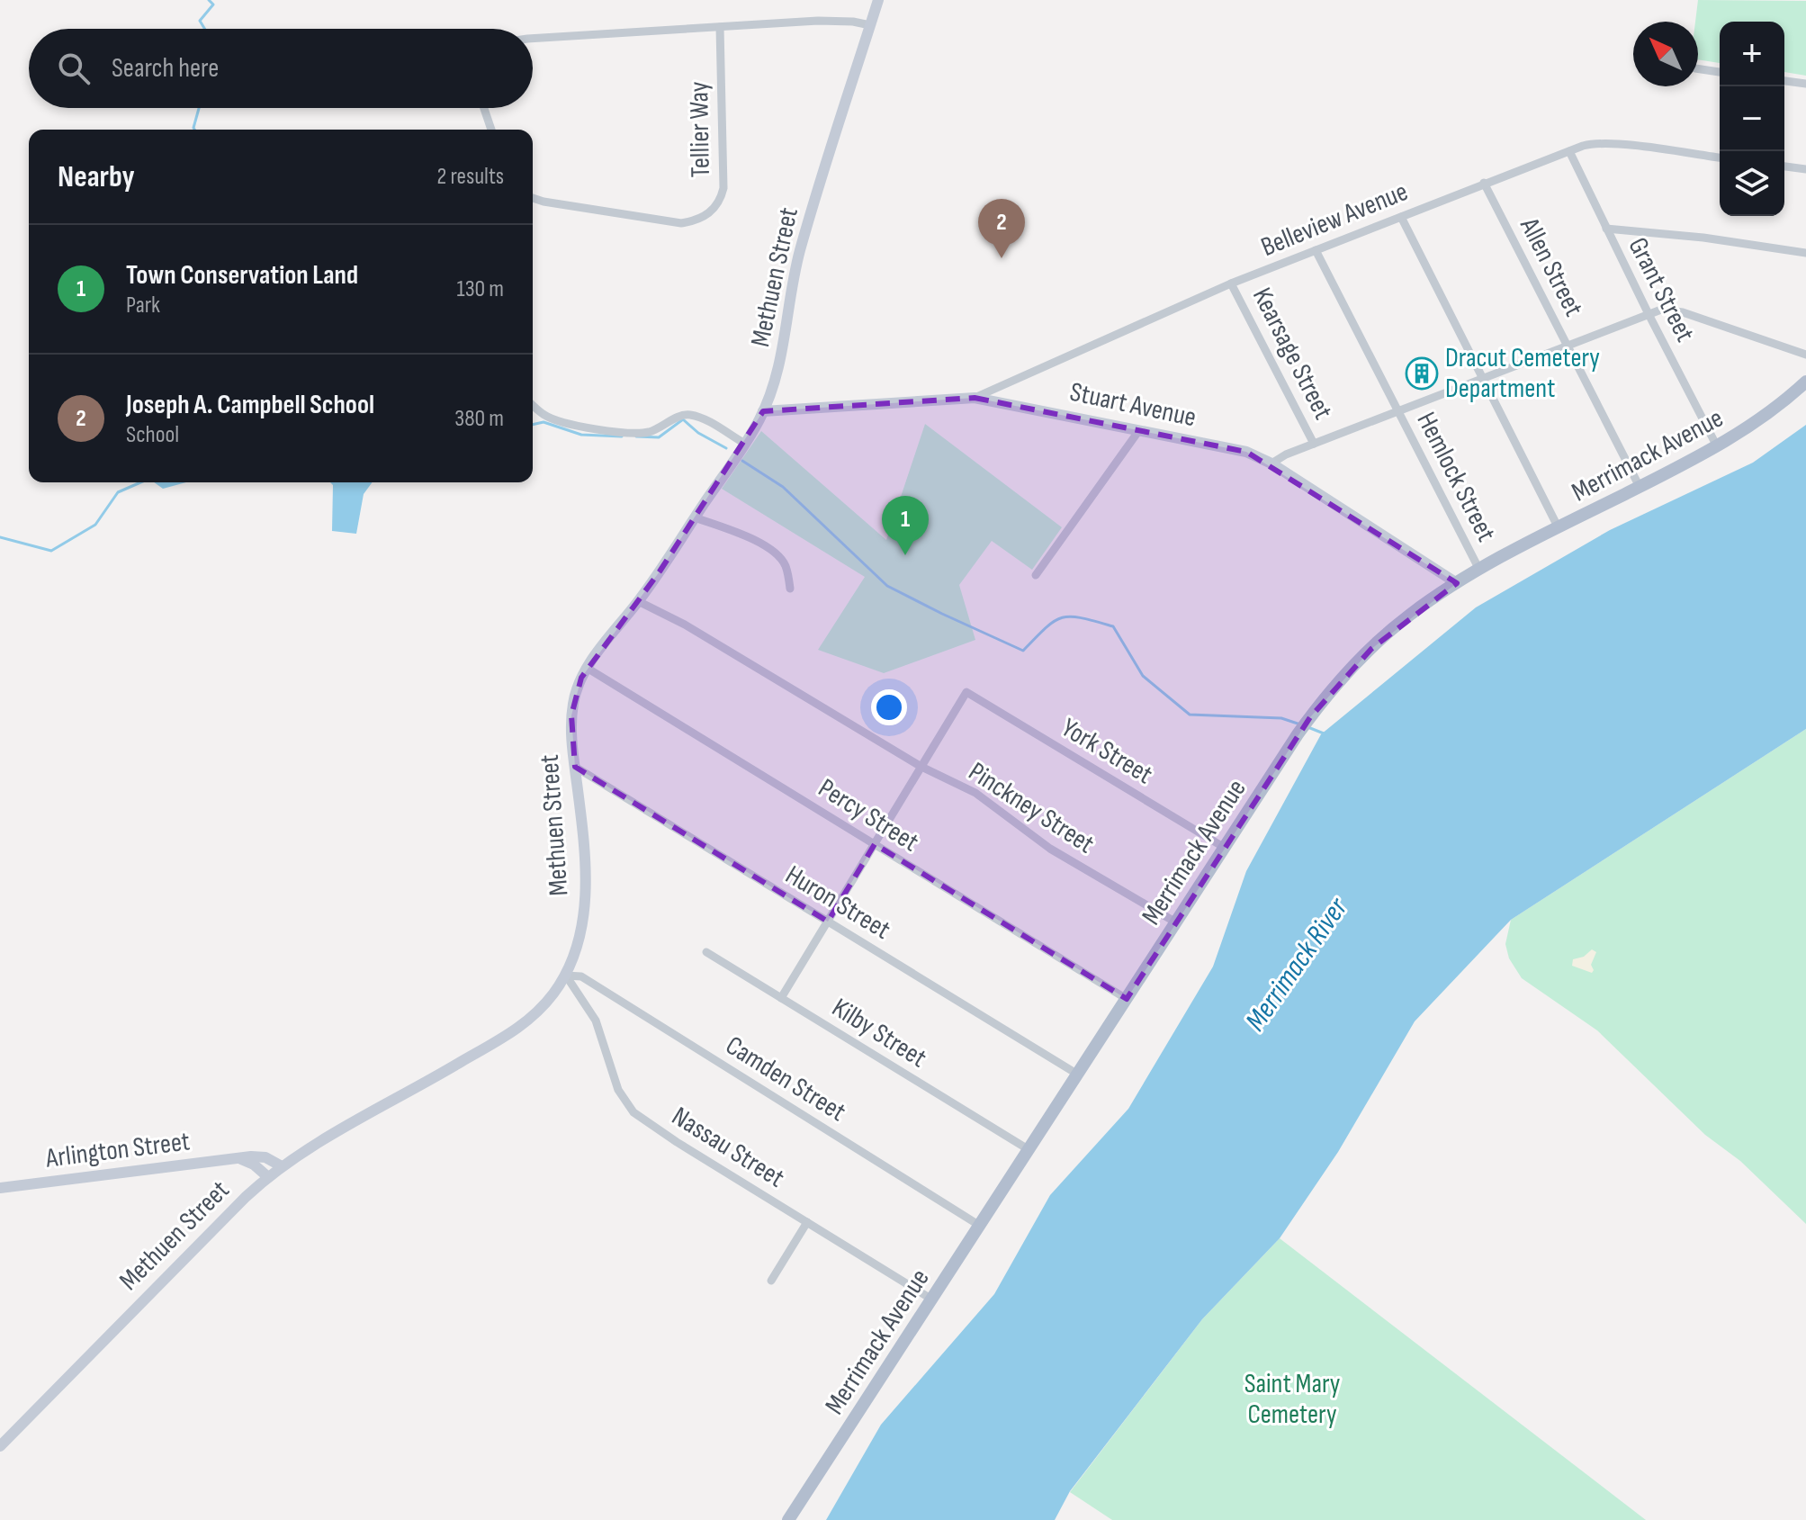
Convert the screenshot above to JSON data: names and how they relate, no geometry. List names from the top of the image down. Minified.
{"streets":{"main road":["Merrimack Avenue"],"street":["Tellier Way","Belleview Avenue","Allen Street","Methuen Street","Grant Street","Kearsage Street","Stuart Avenue","Hemlock Street","York Street","Pinckney Street","Percy Street","Huron Street","Kilby Street","Camden Street","Nassau Street","Arlington Street"]},"crossings":[["Belleview Avenue","Allen Street"],["Belleview Avenue","Grant Street"],["Belleview Avenue","Kearsage Street"],["Belleview Avenue","Stuart Avenue"],["Belleview Avenue","Hemlock Street"],["Allen Street","Merrimack Avenue"],["Methuen Street","Stuart Avenue"],["Methuen Street","Pinckney Street"],["Methuen Street","Percy Street"],["Methuen Street","Huron Street"],["Methuen Street","Camden Street"],["Methuen Street","Nassau Street"],["Methuen Street","Arlington Street"],["Grant Street","Merrimack Avenue"],["Stuart Avenue","Merrimack Avenue"],["Merrimack Avenue","Hemlock Street"],["Merrimack Avenue","York Street"],["Merrimack Avenue","Pinckney Street"],["Merrimack Avenue","Percy Street"],["Merrimack Avenue","Huron Street"],["Merrimack Avenue","Kilby Street"],["Merrimack Avenue","Camden Street"],["Merrimack Avenue","Nassau Street"],["York Street","Pinckney Street"],["Camden Street","Nassau Street"]],"water":["Merrimack River"],"parks":["Saint Mary Cemetery"],"places":{"building":["Dracut Cemetery Department"]},"north":"top left","page":{"map_buttons":["+","−"],"search":"Search here","heading":["Nearby","2 results"],"pins":["2","1"],"list":[{"mark":"1","name":"Town Conservation Land","note":"Park","value":"130 m"},{"mark":"2","name":"Joseph A. Campbell School","note":"School","value":"380 m"}]}}
